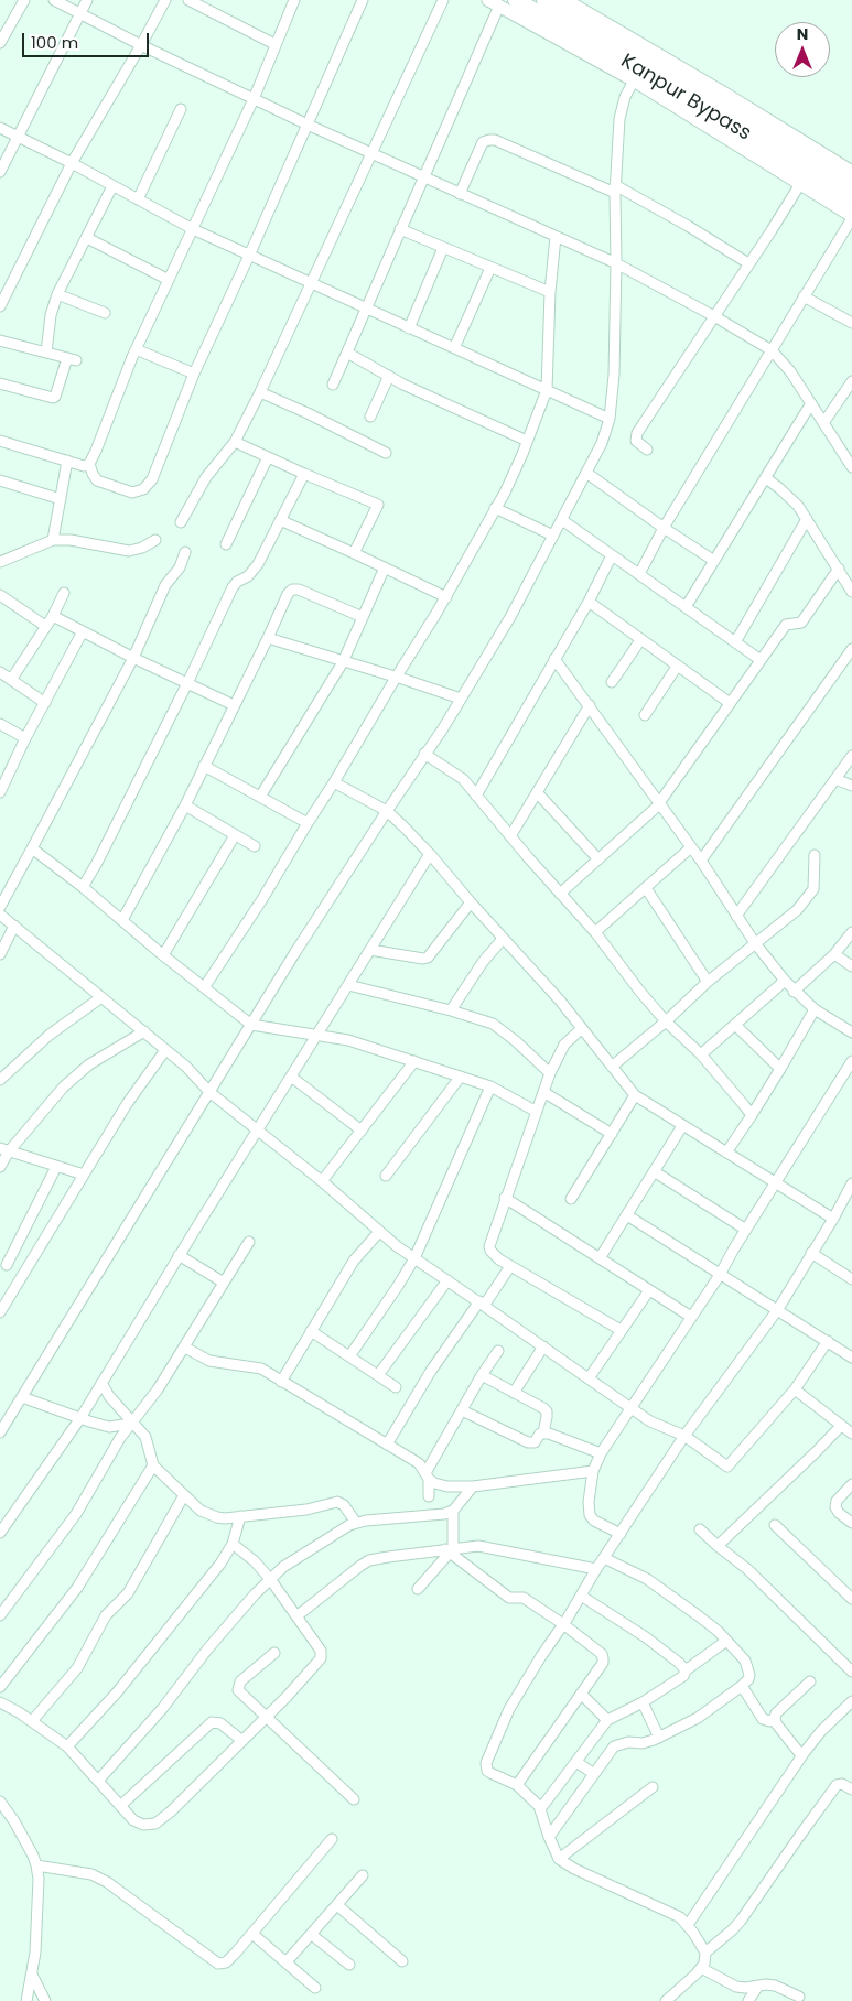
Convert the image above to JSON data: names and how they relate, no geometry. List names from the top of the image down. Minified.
{"streets":{"highway":["Kanpur Bypass"]},"scale_bar":"100 m","north":"top"}
